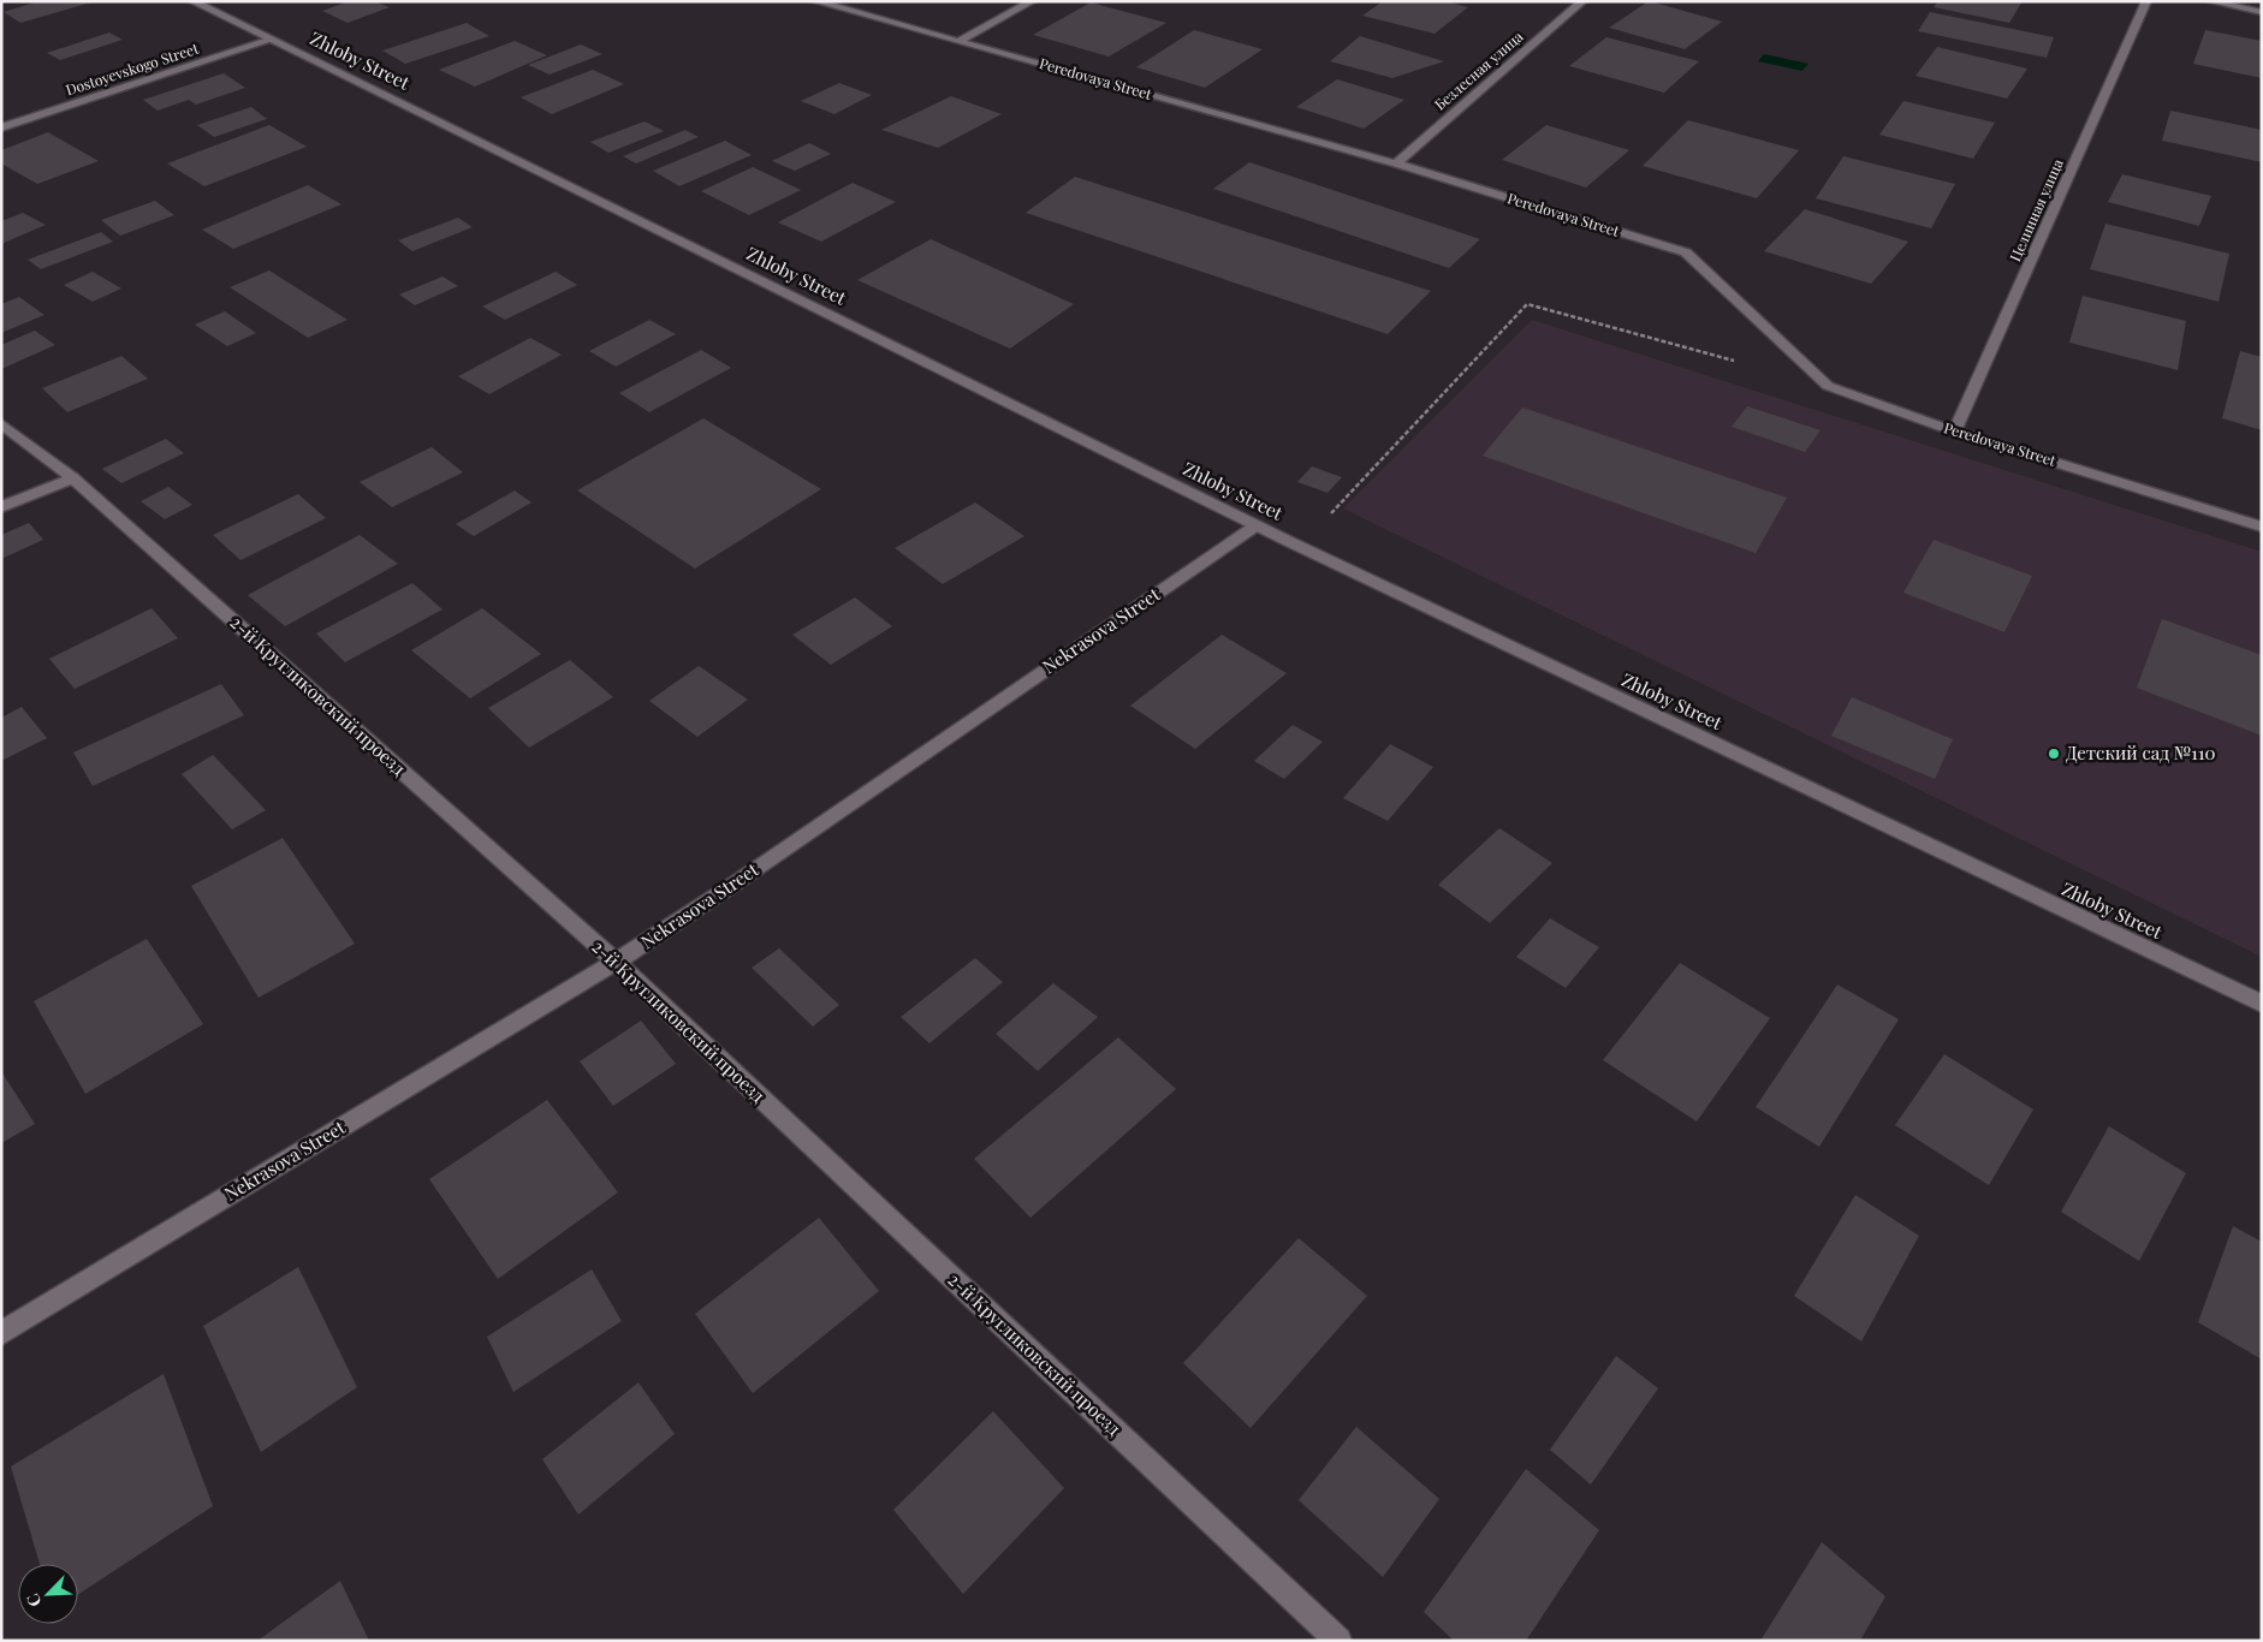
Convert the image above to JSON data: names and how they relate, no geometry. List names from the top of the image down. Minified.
{"streets":{"street":["Zhloby Street","Dostoyevskogo Street","Безлесная улица","Peredovaya Street","Целинная улица","Nekrasova Street","2-й Кругликовский проезд"]},"crossings":[["Zhloby Street","Dostoyevskogo Street"],["Zhloby Street","Nekrasova Street"],["Безлесная улица","Peredovaya Street"],["Peredovaya Street","Целинная улица"],["Nekrasova Street","2-й Кругликовский проезд"]],"places":["Детский сад №110"],"north":"bottom left"}
